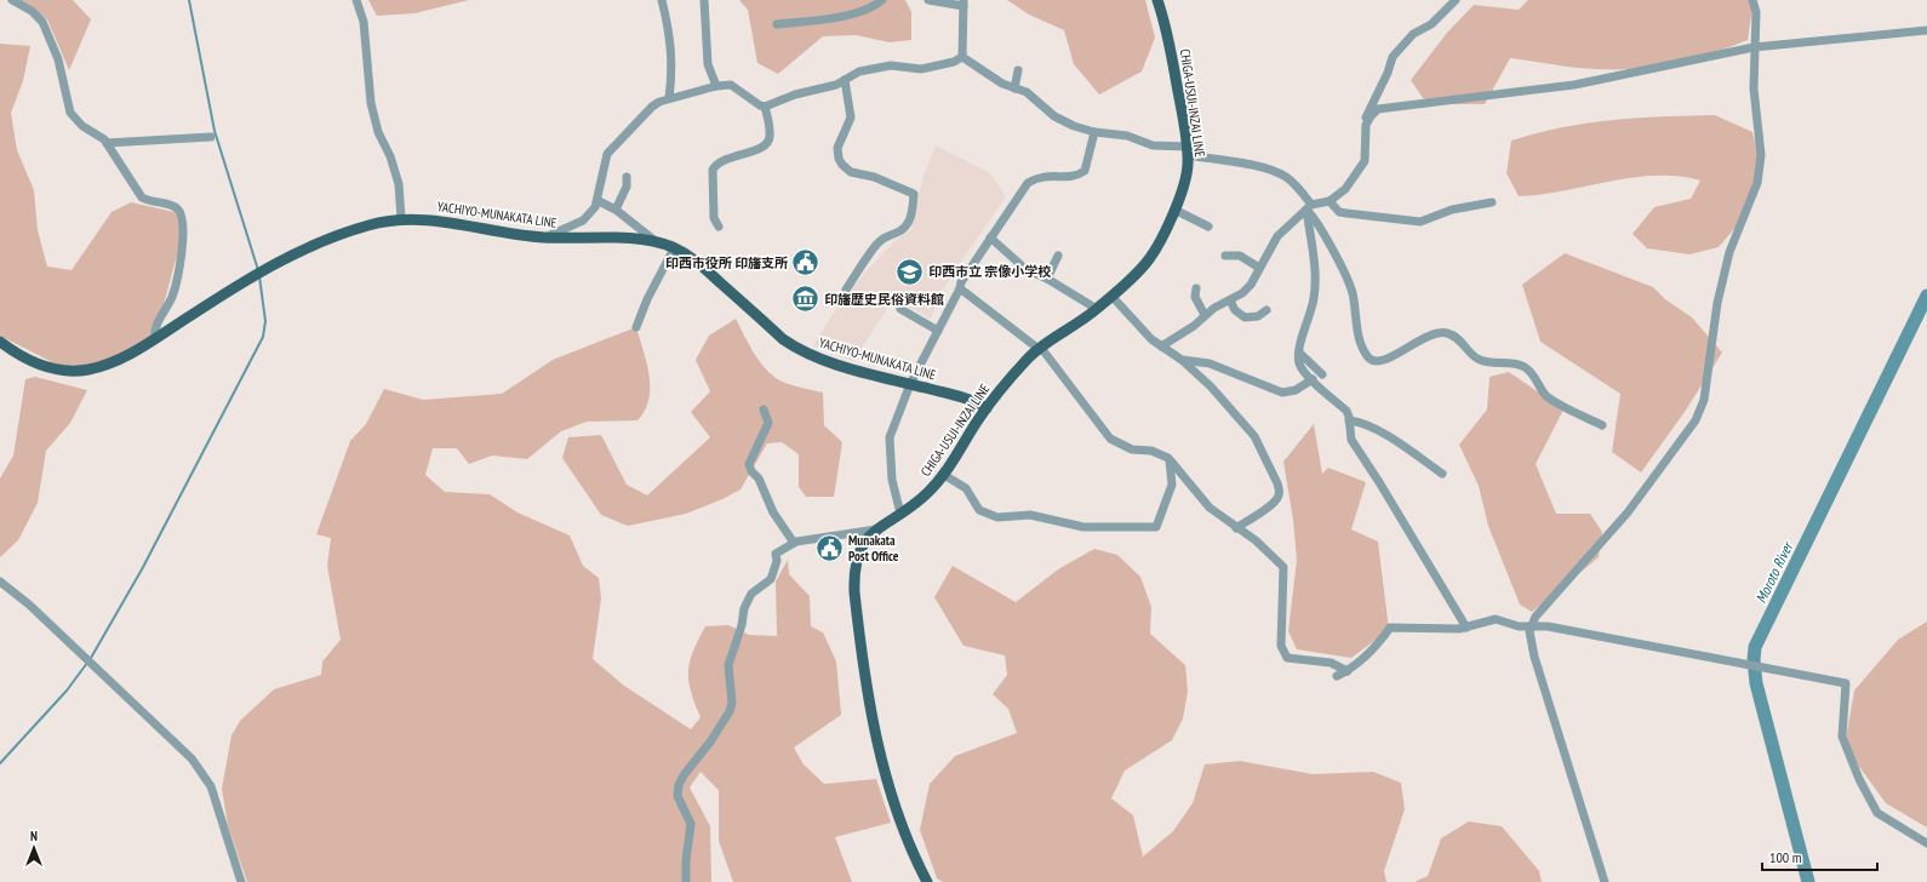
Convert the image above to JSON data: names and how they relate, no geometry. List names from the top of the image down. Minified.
{"streets":{"main road":["CHIGA-USUI-INZAI LINE","YACHIYO-MUNAKATA LINE"]},"crossings":[["CHIGA-USUI-INZAI LINE","YACHIYO-MUNAKATA LINE"]],"water":["Moroto River"],"places":{"public building":["印西市役所 印旛支所","Munakata Post Office"],"school or university":["印西市立 宗像小学校"],"museum":["印旛歴史民俗資料館"]},"scale_bar":"100 m","north":"top"}
